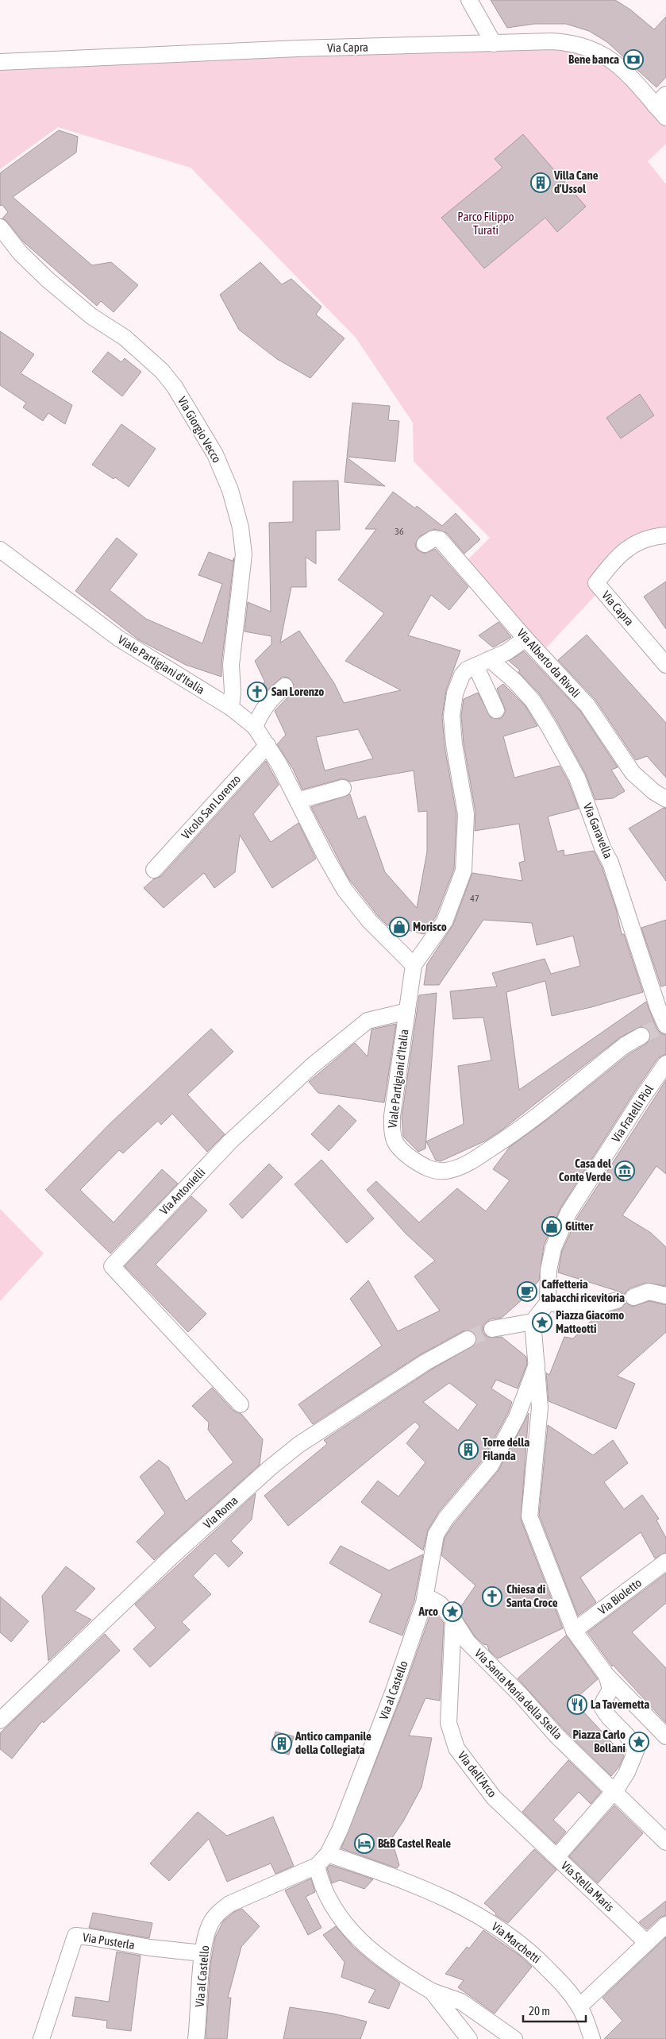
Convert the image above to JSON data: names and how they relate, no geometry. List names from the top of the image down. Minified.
{"streets":{"street":["Via Capra","Via Giorgio Vecco","Via Alberto da Rivoli","Viale Partigiani d'Italia","Vicolo San Lorenzo","Via Garavella","Via Fratelli Piol","Via Antonielli","Via Roma","Via Bioletto","Via al Castello","Via Santa Maria della Stella","Via dell'Arco","Via Stella Maris","Via Pusterla","Via Marchetti"]},"crossings":[["Via Giorgio Vecco","Viale Partigiani d'Italia"],["Viale Partigiani d'Italia","Vicolo San Lorenzo"],["Viale Partigiani d'Italia","Via Antonielli"],["Via al Castello","Via Santa Maria della Stella"],["Via al Castello","Via Pusterla"],["Via al Castello","Via Marchetti"],["Via Santa Maria della Stella","Via dell'Arco"],["Via Santa Maria della Stella","Via Stella Maris"],["Via dell'Arco","Via Stella Maris"]],"parks":["Parco Filippo Turati"],"places":{"bank":["Bene banca"],"building":["Villa Cane d'Ussol","Torre della Filanda","Antico campanile della Collegiata"],"church":["San Lorenzo","Chiesa di Santa Croce"],"shop":["Morisco","Glitter"],"museum":["Casa del Conte Verde"],"cafe":["Caffetteria tabacchi ricevitoria"],"place":["Piazza Giacomo Matteotti","Arco","Piazza Carlo Bollani"],"restaurant":["La Tavernetta"],"hotel":["B&B Castel Reale"]},"house_numbers":["36","47"],"scale_bar":"20 m"}
